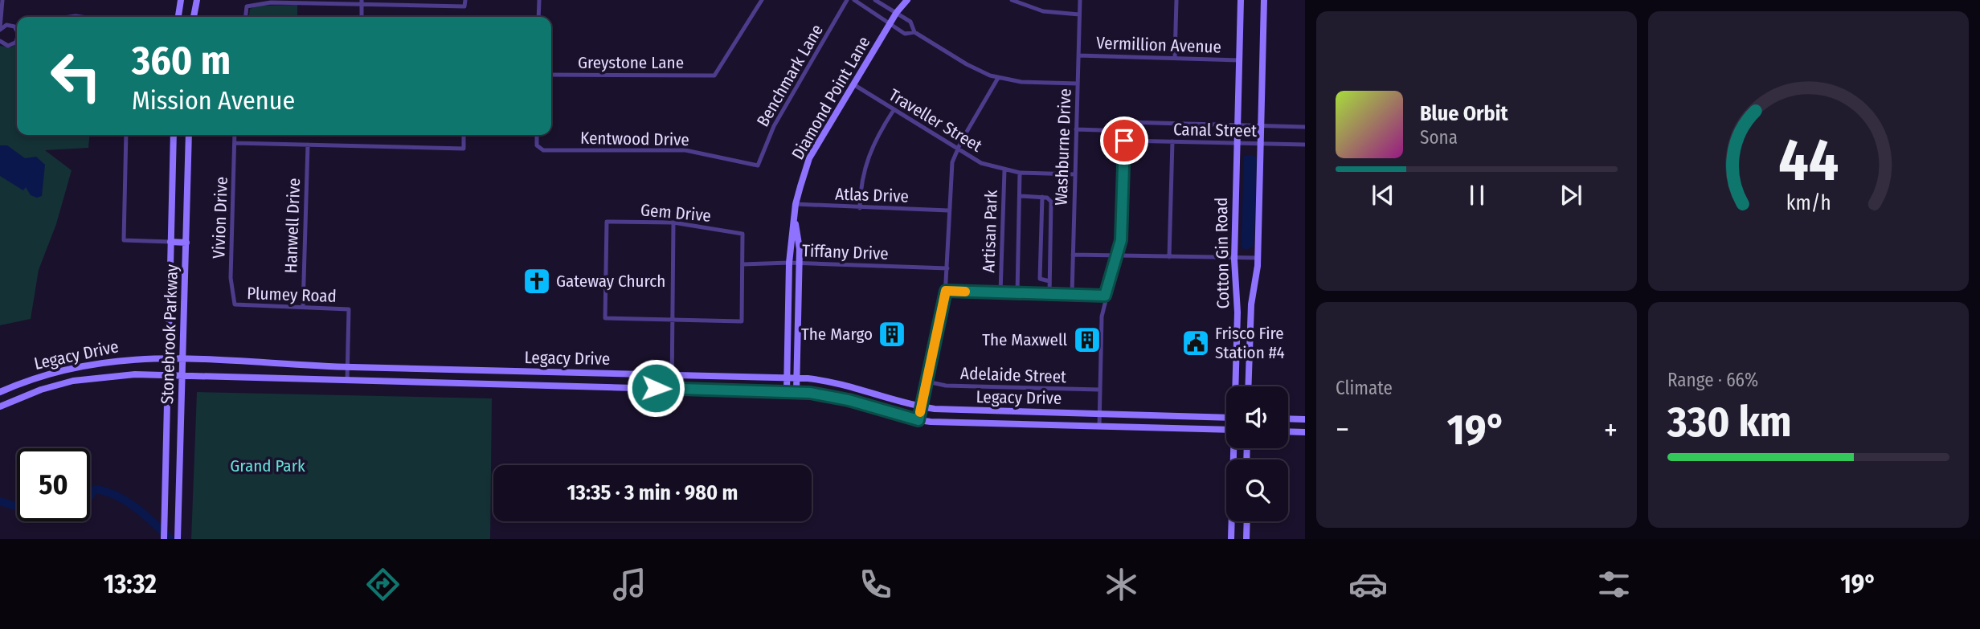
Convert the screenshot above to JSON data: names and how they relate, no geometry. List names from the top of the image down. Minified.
{"streets":{"main road":["Diamond Point Lane","Cotton Gin Road","Stonebrook Parkway","Legacy Drive"],"street":["Vermillion Avenue","Greystone Lane","Benchmark Lane","Traveller Street","Canal Street","Kentwood Drive","Washburne Drive","Atlas Drive","Gem Drive","Vivion Drive","Hanwell Drive","Artisan Park","Tiffany Drive","Plumey Road","Adelaide Street"]},"crossings":[["Vermillion Avenue","Washburne Drive"],["Vermillion Avenue","Cotton Gin Road"],["Benchmark Lane","Kentwood Drive"],["Diamond Point Lane","Traveller Street"],["Diamond Point Lane","Atlas Drive"],["Diamond Point Lane","Tiffany Drive"],["Diamond Point Lane","Legacy Drive"],["Traveller Street","Washburne Drive"],["Traveller Street","Artisan Park"],["Canal Street","Cotton Gin Road"],["Gem Drive","Tiffany Drive"],["Vivion Drive","Plumey Road"],["Hanwell Drive","Plumey Road"],["Plumey Road","Legacy Drive"],["Stonebrook Parkway","Legacy Drive"]],"parks":["Grand Park"],"places":{"church":["Gateway Church"],"building":["The Margo","The Maxwell"],"public building":["Frisco Fire Station #4"]},"page":{"turn":["360 m","Mission Avenue"],"song":["Blue Orbit","Sona"],"tile":["Climate",["Range · 66%","330 km"]],"heat":["−","19°","+"],"limit":"50","trip":"13:35 · 3 min · 980 m","tabs":["13:32","19°"],"gauge":["44","km/h"]}}
